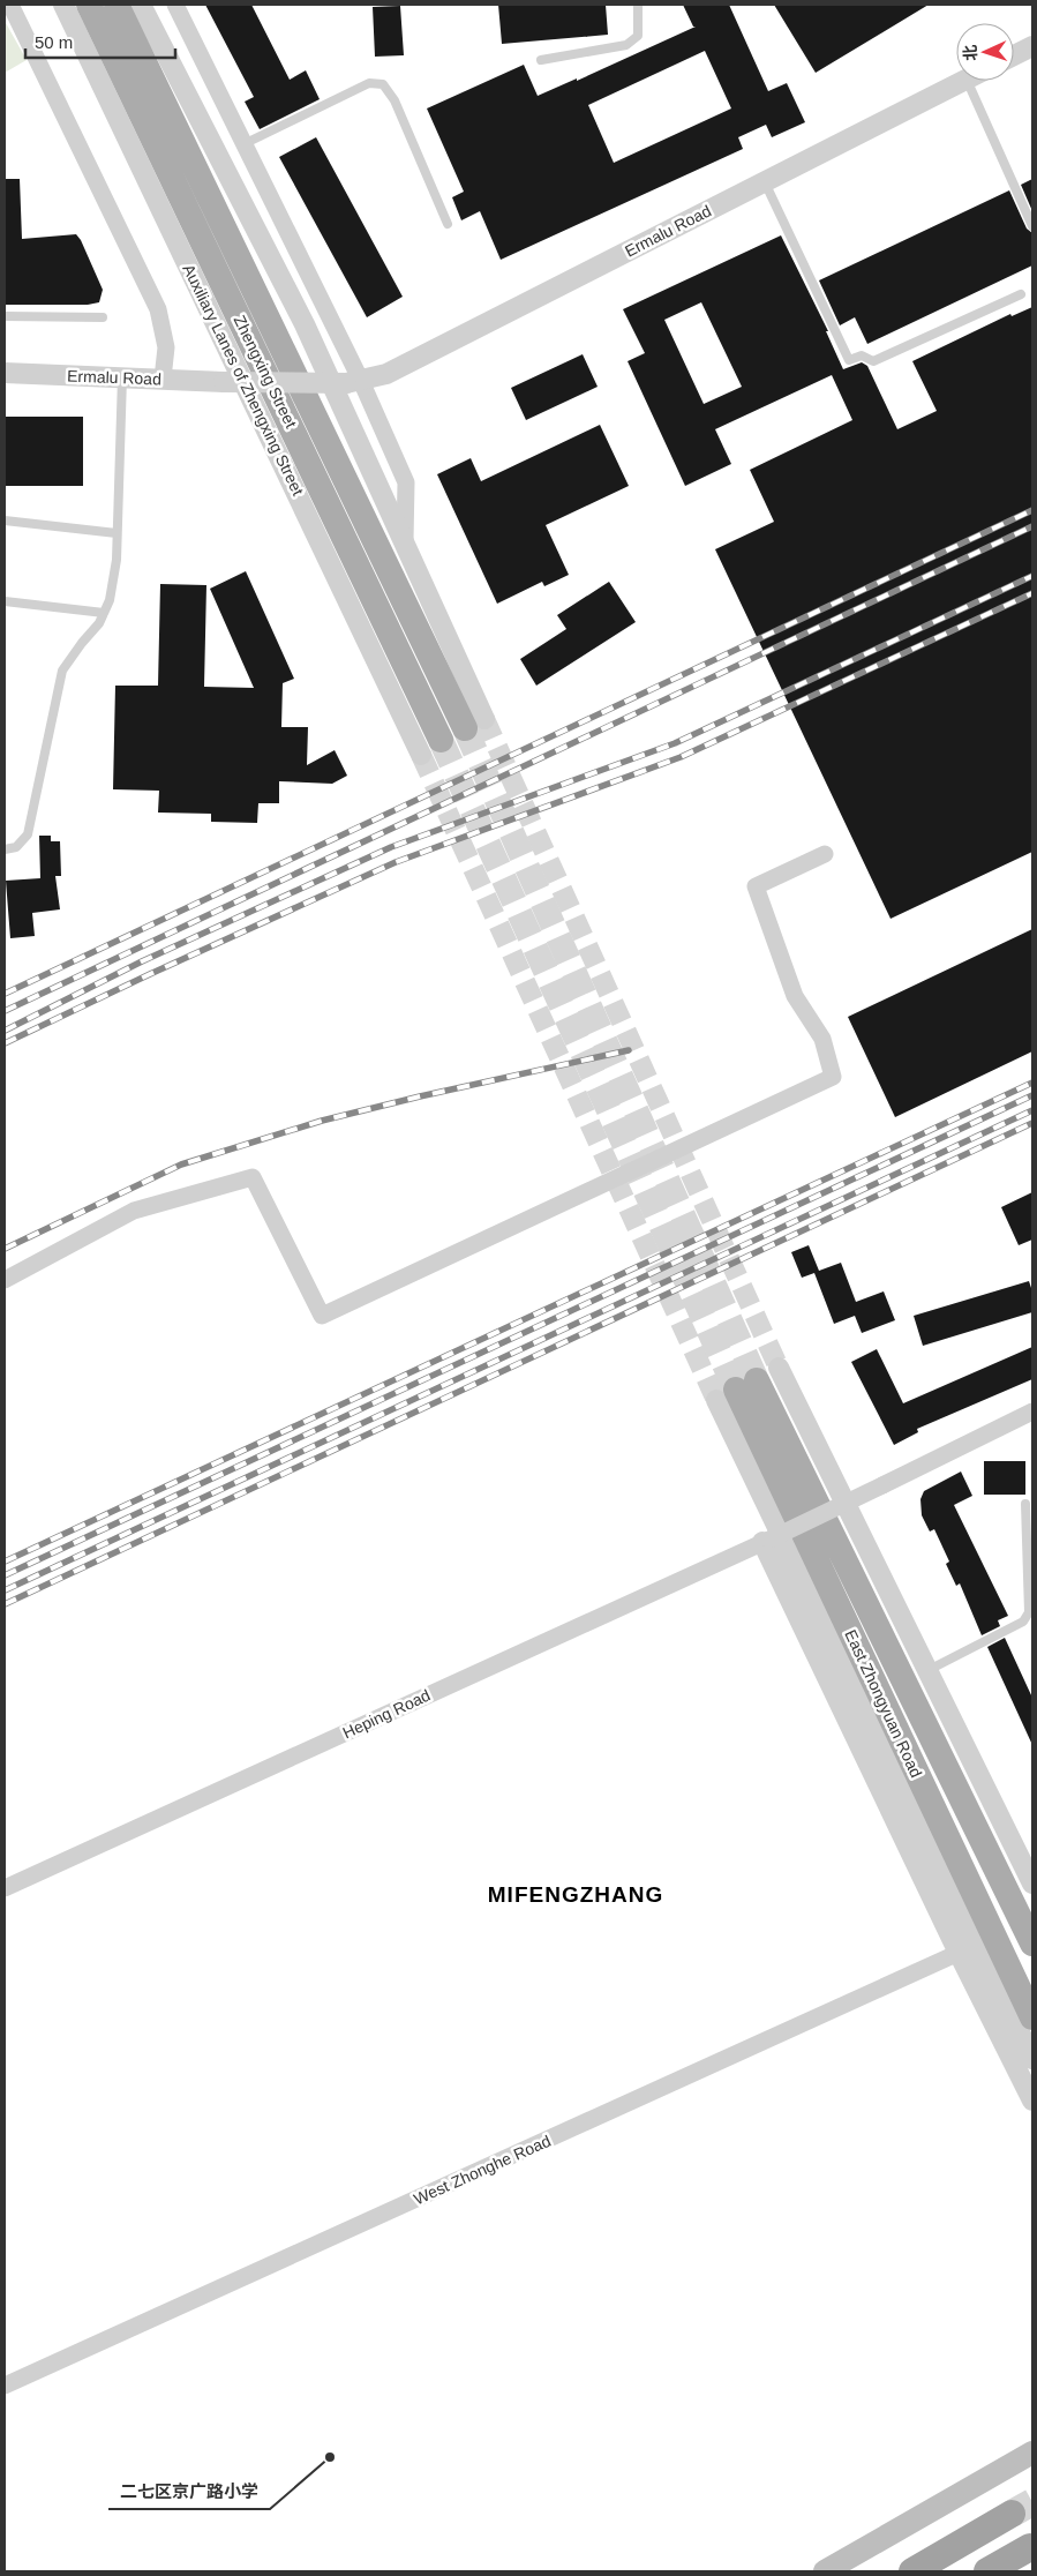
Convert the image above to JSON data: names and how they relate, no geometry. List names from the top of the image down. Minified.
{"streets":{"main road":["Zhengxing Street","East Zhongyuan Road"],"street":["Ermalu Road","Auxiliary Lanes of Zhengxing Street","Heping Road","West Zhonghe Road"]},"crossings":[["Zhengxing Street","Auxiliary Lanes of Zhengxing Street"]],"districts":["MIFENGZHANG"],"places":["二七区京广路小学"],"scale_bar":"50 m","north":"left"}
